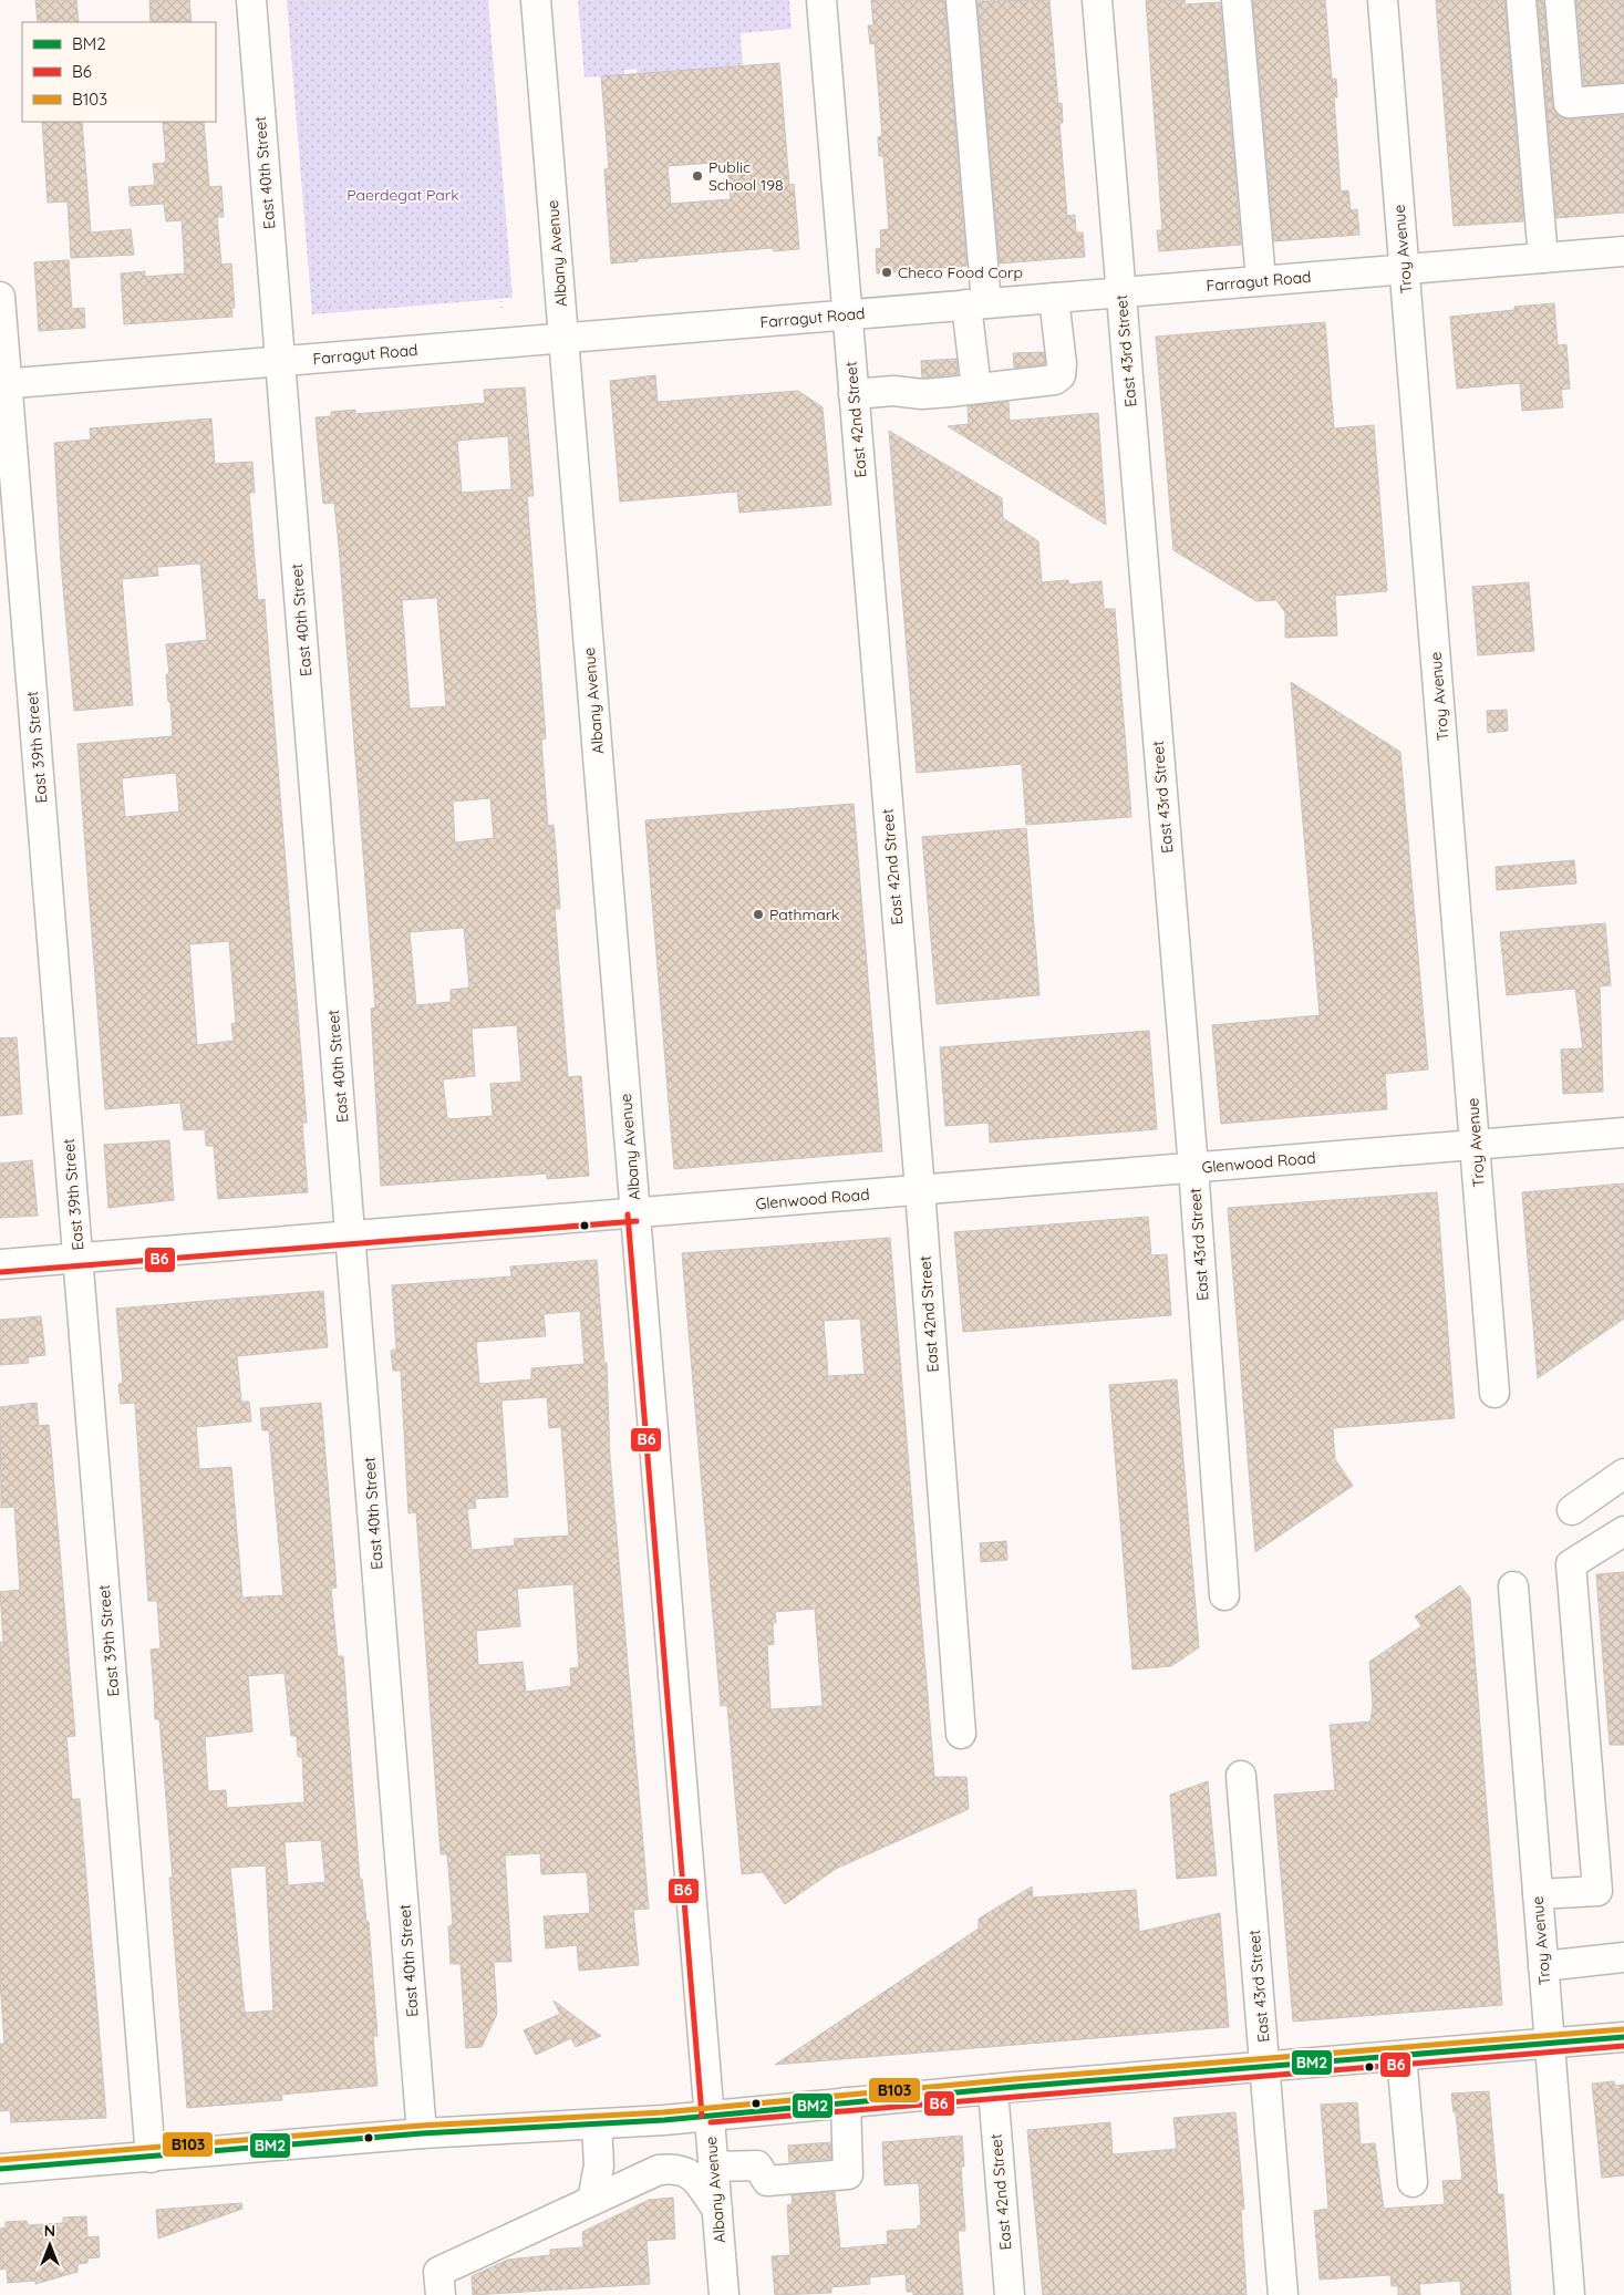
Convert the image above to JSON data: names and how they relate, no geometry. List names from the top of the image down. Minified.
{"streets":{"street":["East 40th Street","Troy Avenue","Albany Avenue","Farragut Road","East 43rd Street","East 42nd Street","East 39th Street","Glenwood Road"]},"crossings":[["East 40th Street","Farragut Road"],["East 40th Street","Glenwood Road"],["Troy Avenue","Farragut Road"],["Troy Avenue","Glenwood Road"],["Albany Avenue","Farragut Road"],["Albany Avenue","Glenwood Road"],["Farragut Road","East 43rd Street"],["Farragut Road","East 42nd Street"],["Farragut Road","East 39th Street"],["East 43rd Street","Glenwood Road"],["East 42nd Street","Glenwood Road"],["East 39th Street","Glenwood Road"]],"parks":["Paerdegat Park"],"places":["Public School 198","Checo Food Corp","Pathmark"],"lines":["transit line B6","transit line B103","transit line BM2"],"legend":["BM2","B6","B103"],"north":"top"}
